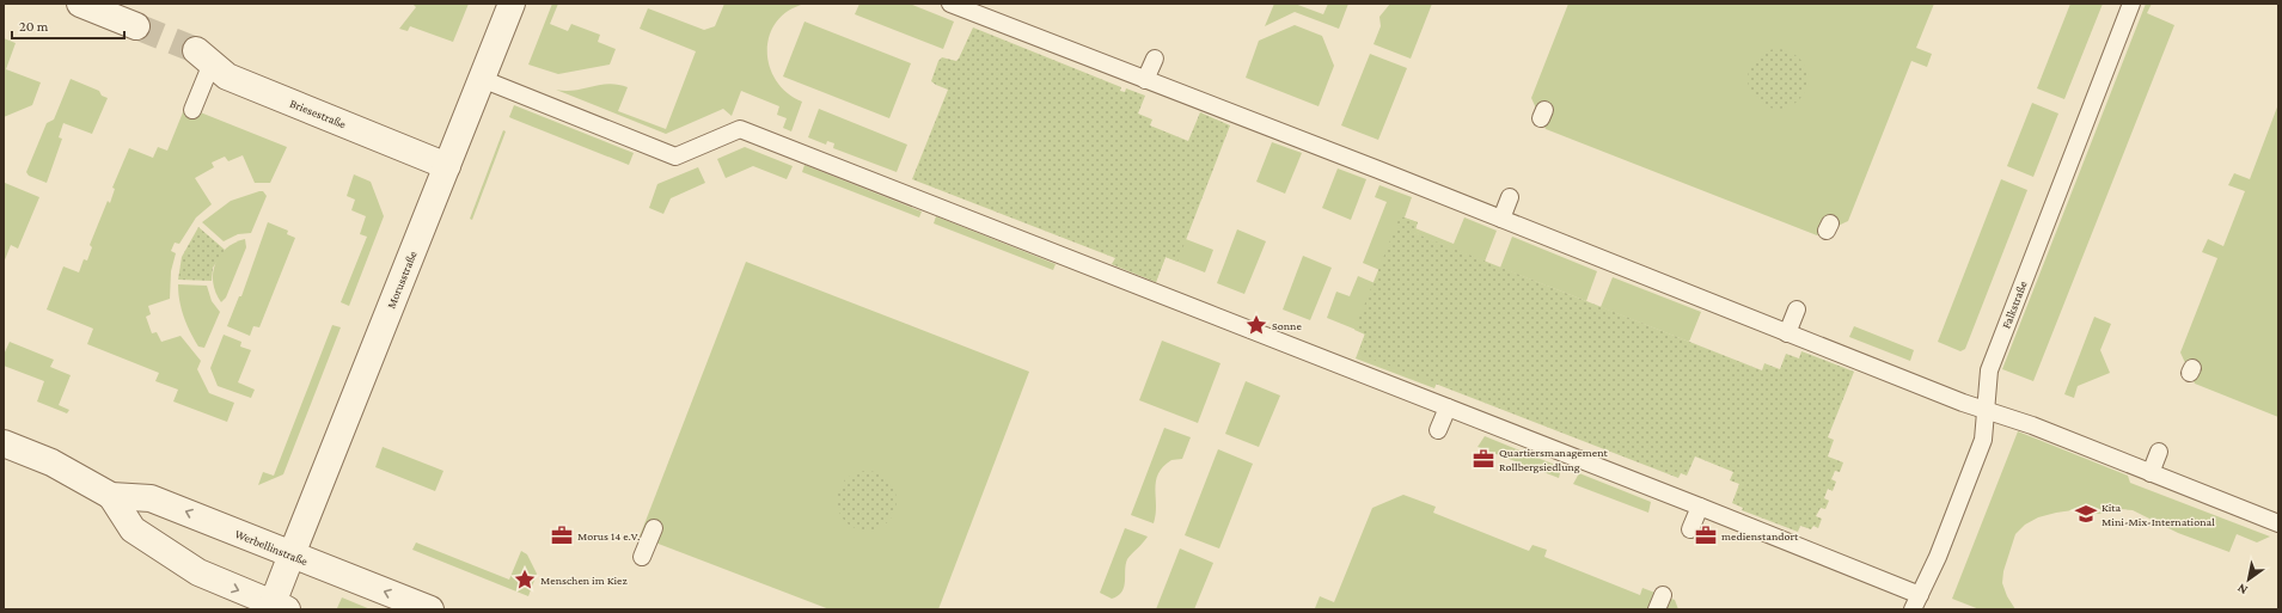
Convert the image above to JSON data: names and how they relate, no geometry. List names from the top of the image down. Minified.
{"streets":{"street":["Briesestraße","Morusstraße","Werbellinstraße"],"lane":["Falkstraße"]},"crossings":[["Briesestraße","Morusstraße"],["Morusstraße","Werbellinstraße"]],"places":{"place":["Sonne","Menschen im Kiez"],"office":["Quartiersmanagement Rollbergsiedlung","Morus 14 e.V.","medienstandort"],"school or university":["Kita Mini-Mix-International"]},"scale_bar":"20 m","north":"bottom left"}
